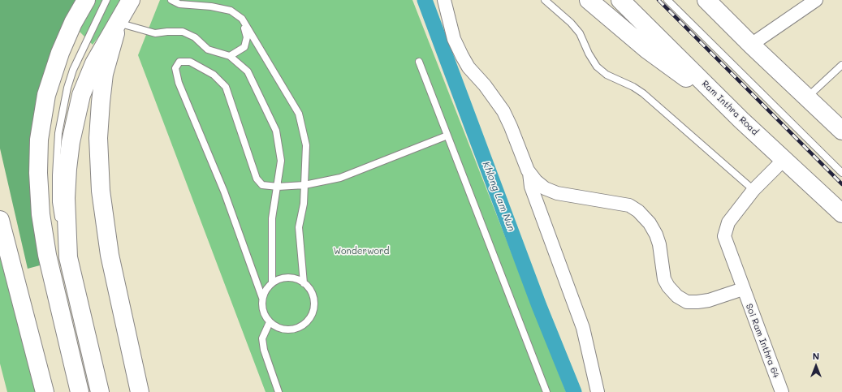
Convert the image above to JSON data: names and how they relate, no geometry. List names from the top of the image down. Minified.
{"streets":{"main road":["Ram Inthra Road"],"street":["Soi Ram Inthra 64"]},"crossings":[["Ram Inthra Road","Soi Ram Inthra 64"]],"water":["Khlong Lam Nun"],"parks":["Wonderword"],"north":"top"}
